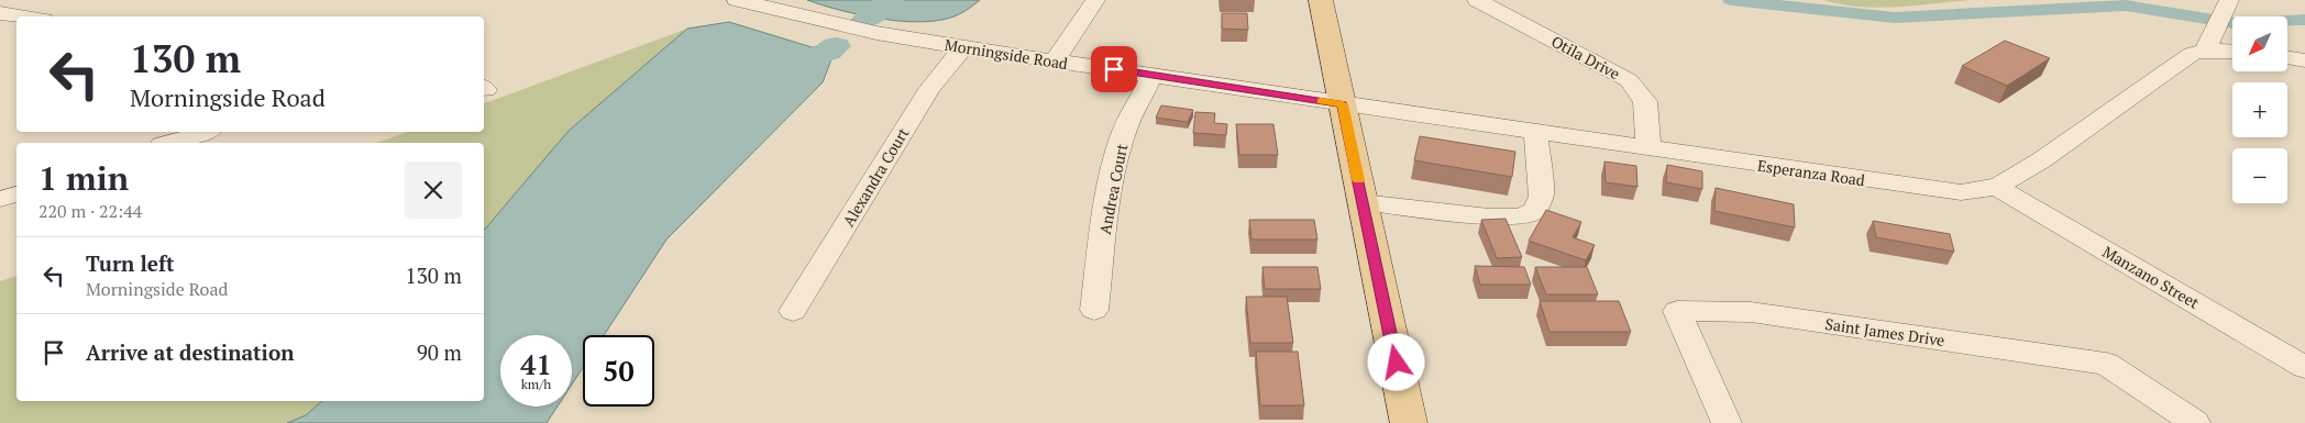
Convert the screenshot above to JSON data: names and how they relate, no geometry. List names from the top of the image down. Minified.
{"streets":{"street":["Morningside Road","Otila Drive","Esperanza Road","Alexandra Court","Andrea Court","Manzano Street","Saint James Drive"]},"crossings":[["Morningside Road","Esperanza Road"],["Morningside Road","Alexandra Court"],["Morningside Road","Andrea Court"],["Otila Drive","Esperanza Road"],["Esperanza Road","Manzano Street"]],"north":"bottom left","page":{"map_buttons":["+","−"],"turn":["130 m","Morningside Road"],"heading":["1 min","220 m · 22:44"],"list":[{"name":"Turn left","note":"Morningside Road","value":"130 m"},{"name":"Arrive at destination","value":"90 m"}],"speed":"41 km/h","limit":"50"}}
